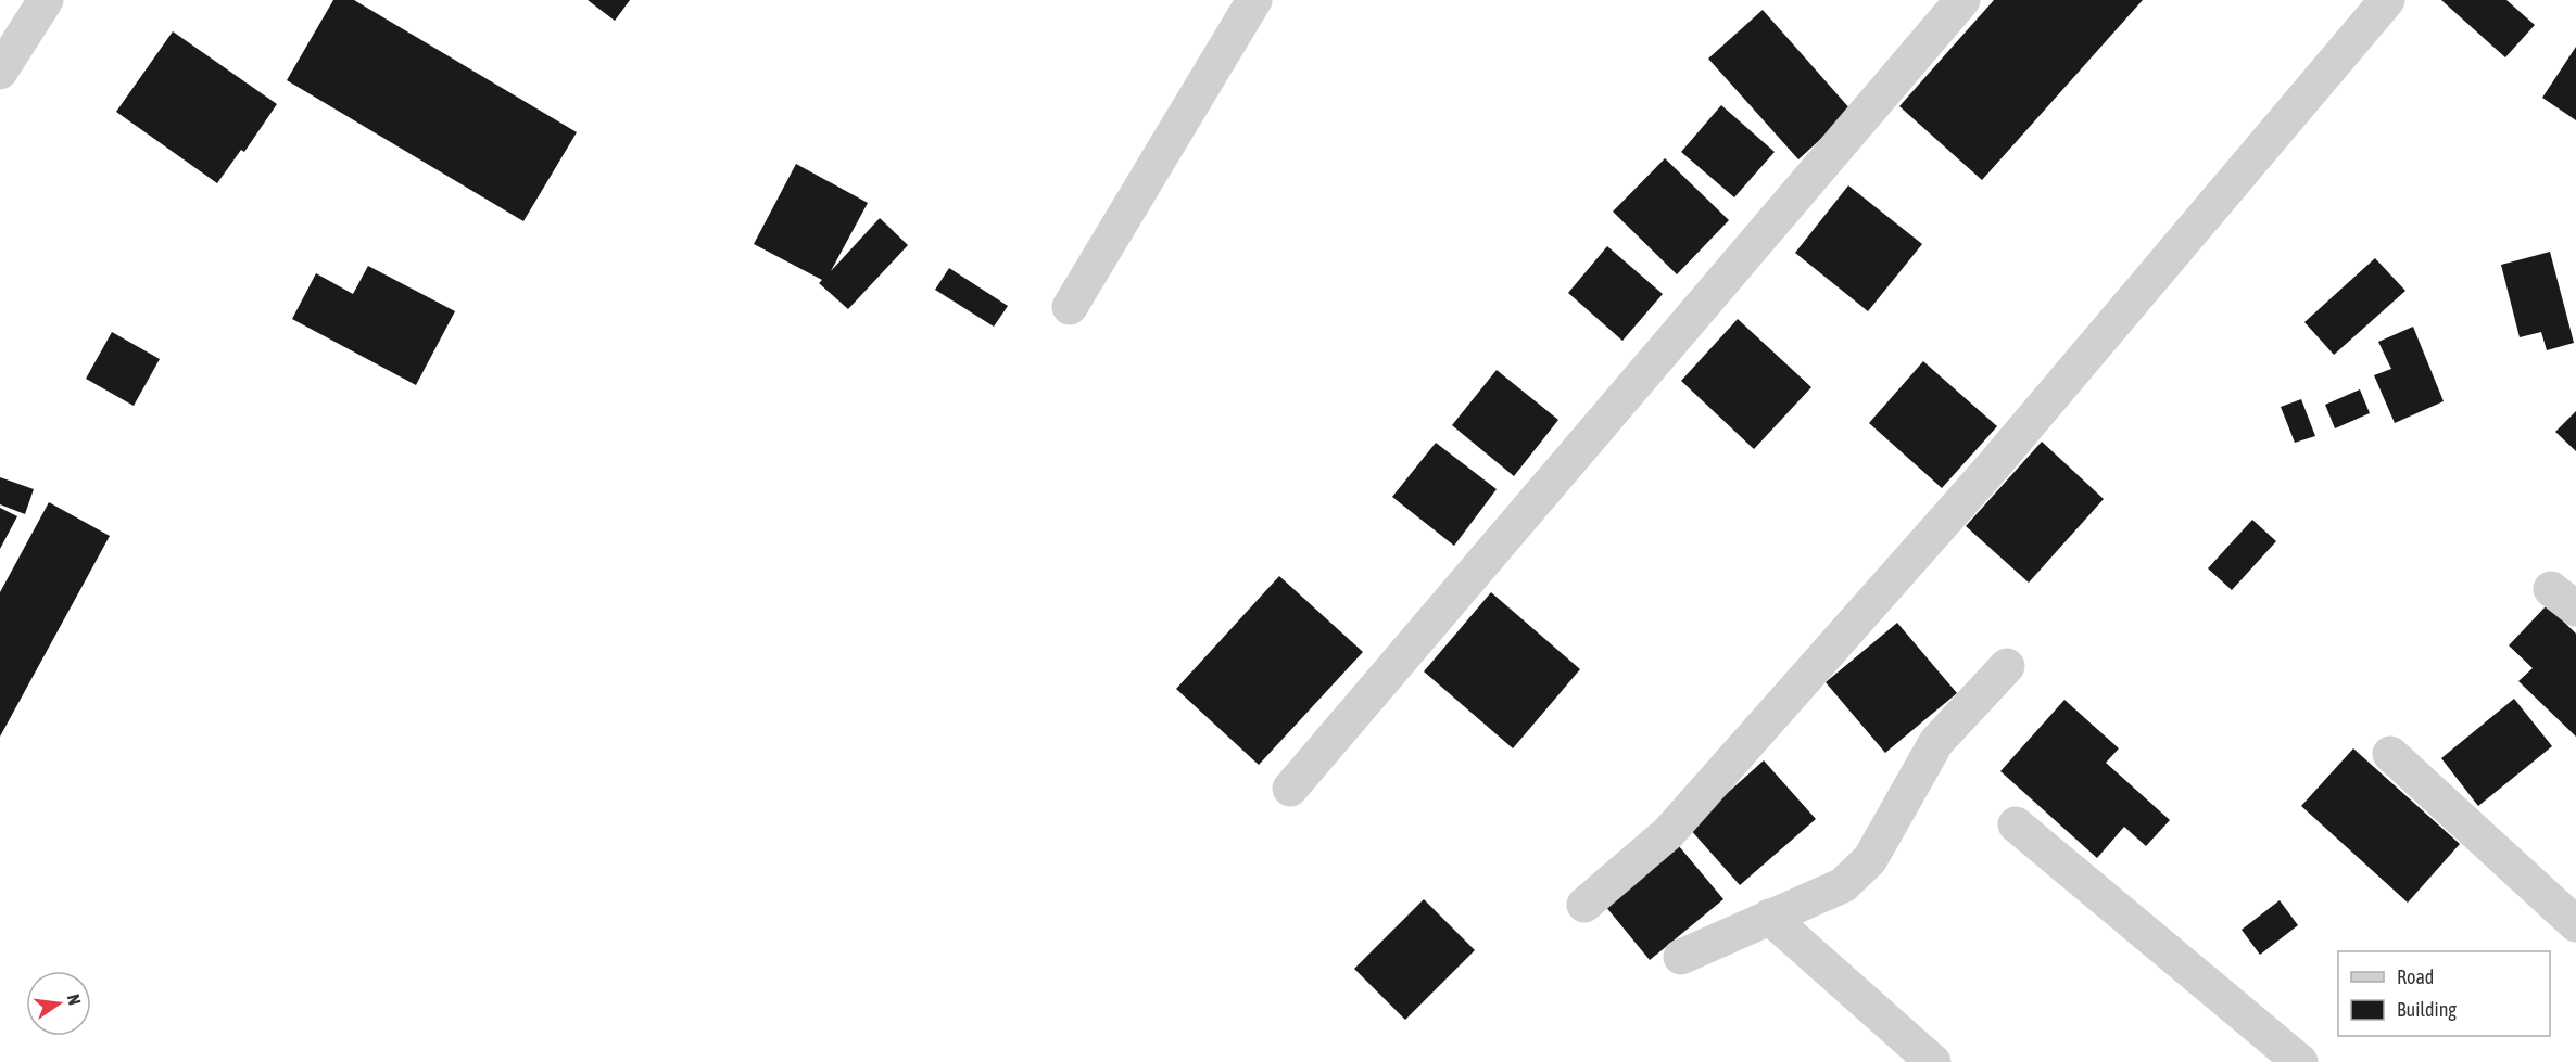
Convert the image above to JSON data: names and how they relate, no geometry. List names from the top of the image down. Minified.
{"legend":["Road","Building"],"north":"right"}
